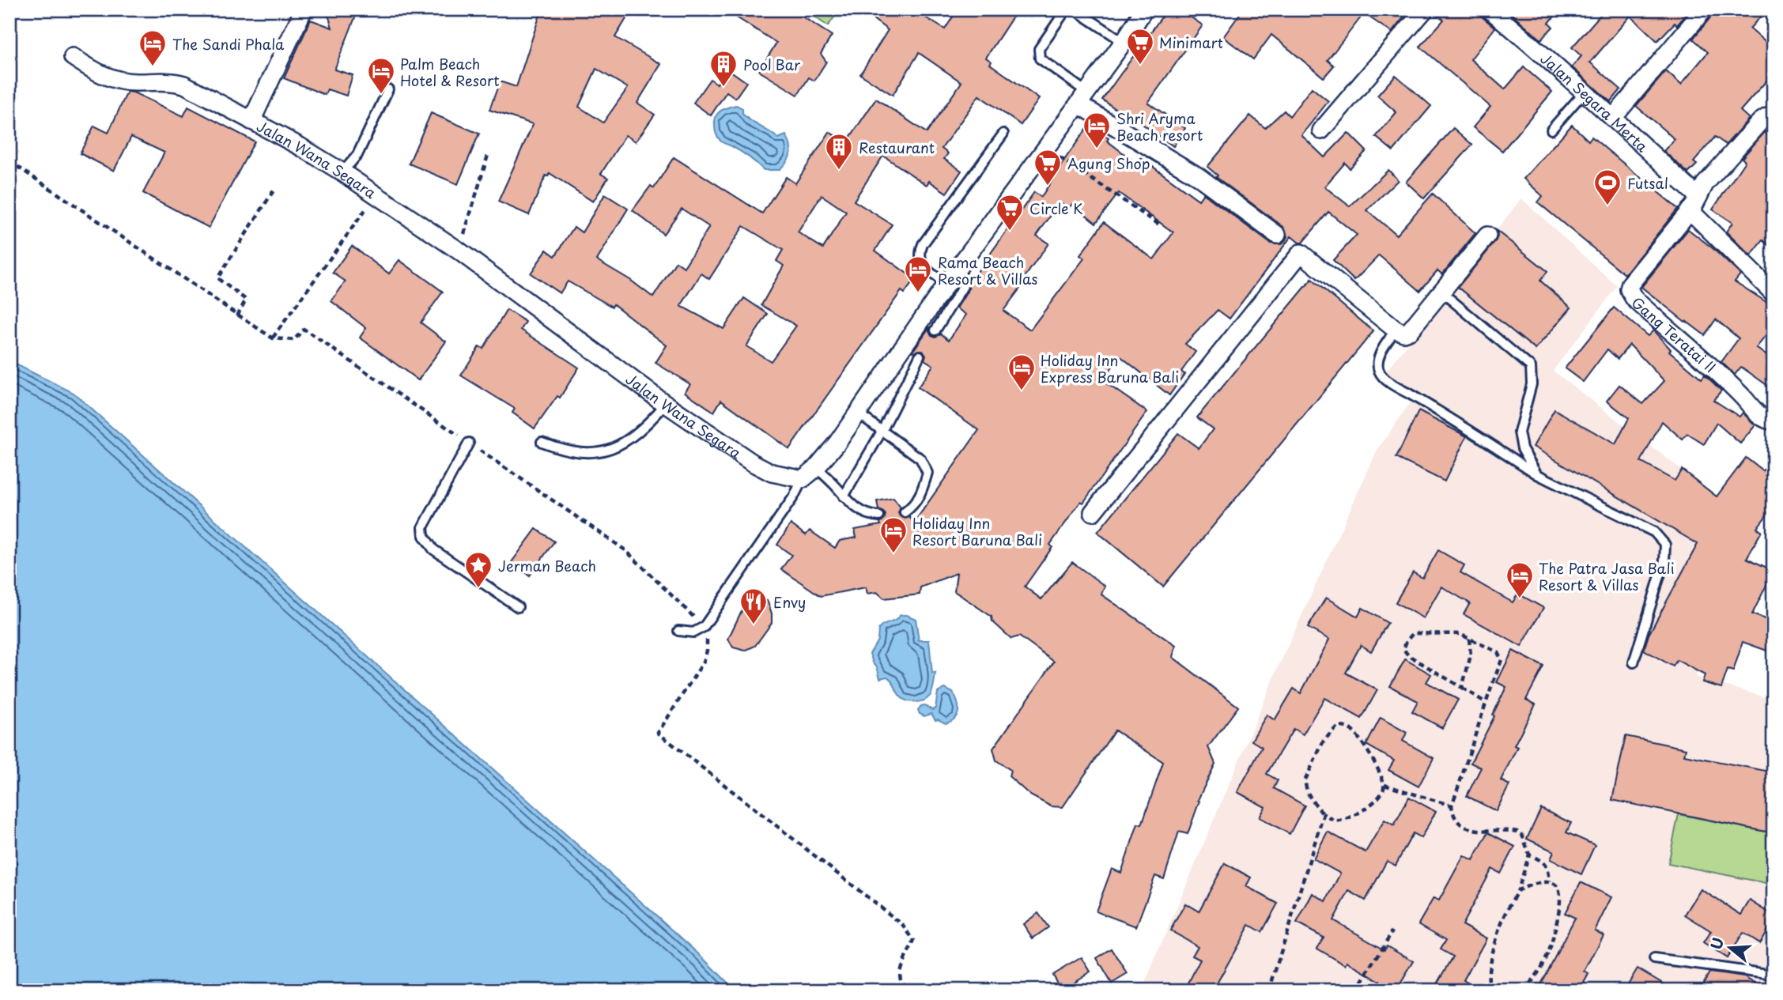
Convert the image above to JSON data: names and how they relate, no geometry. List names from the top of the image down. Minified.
{"streets":{"street":["Jalan Segara Merta","Jalan Wana Segara","Gang Teratai II"]},"crossings":[["Jalan Segara Merta","Gang Teratai II"]],"places":{"supermarket":["Minimart","Agung Shop","Circle K"],"hotel":["The Sandi Phala","Palm Beach Hotel & Resort","Shri Aryma Beach resort","Rama Beach Resort & Villas","Holiday Inn Express Baruna Bali","Holiday Inn Resort Baruna Bali","The Patra Jasa Bali Resort & Villas"],"building":["Pool Bar","Restaurant"],"sports":["Futsal"],"place":["Jerman Beach"],"restaurant":["Envy"]},"north":"left"}
